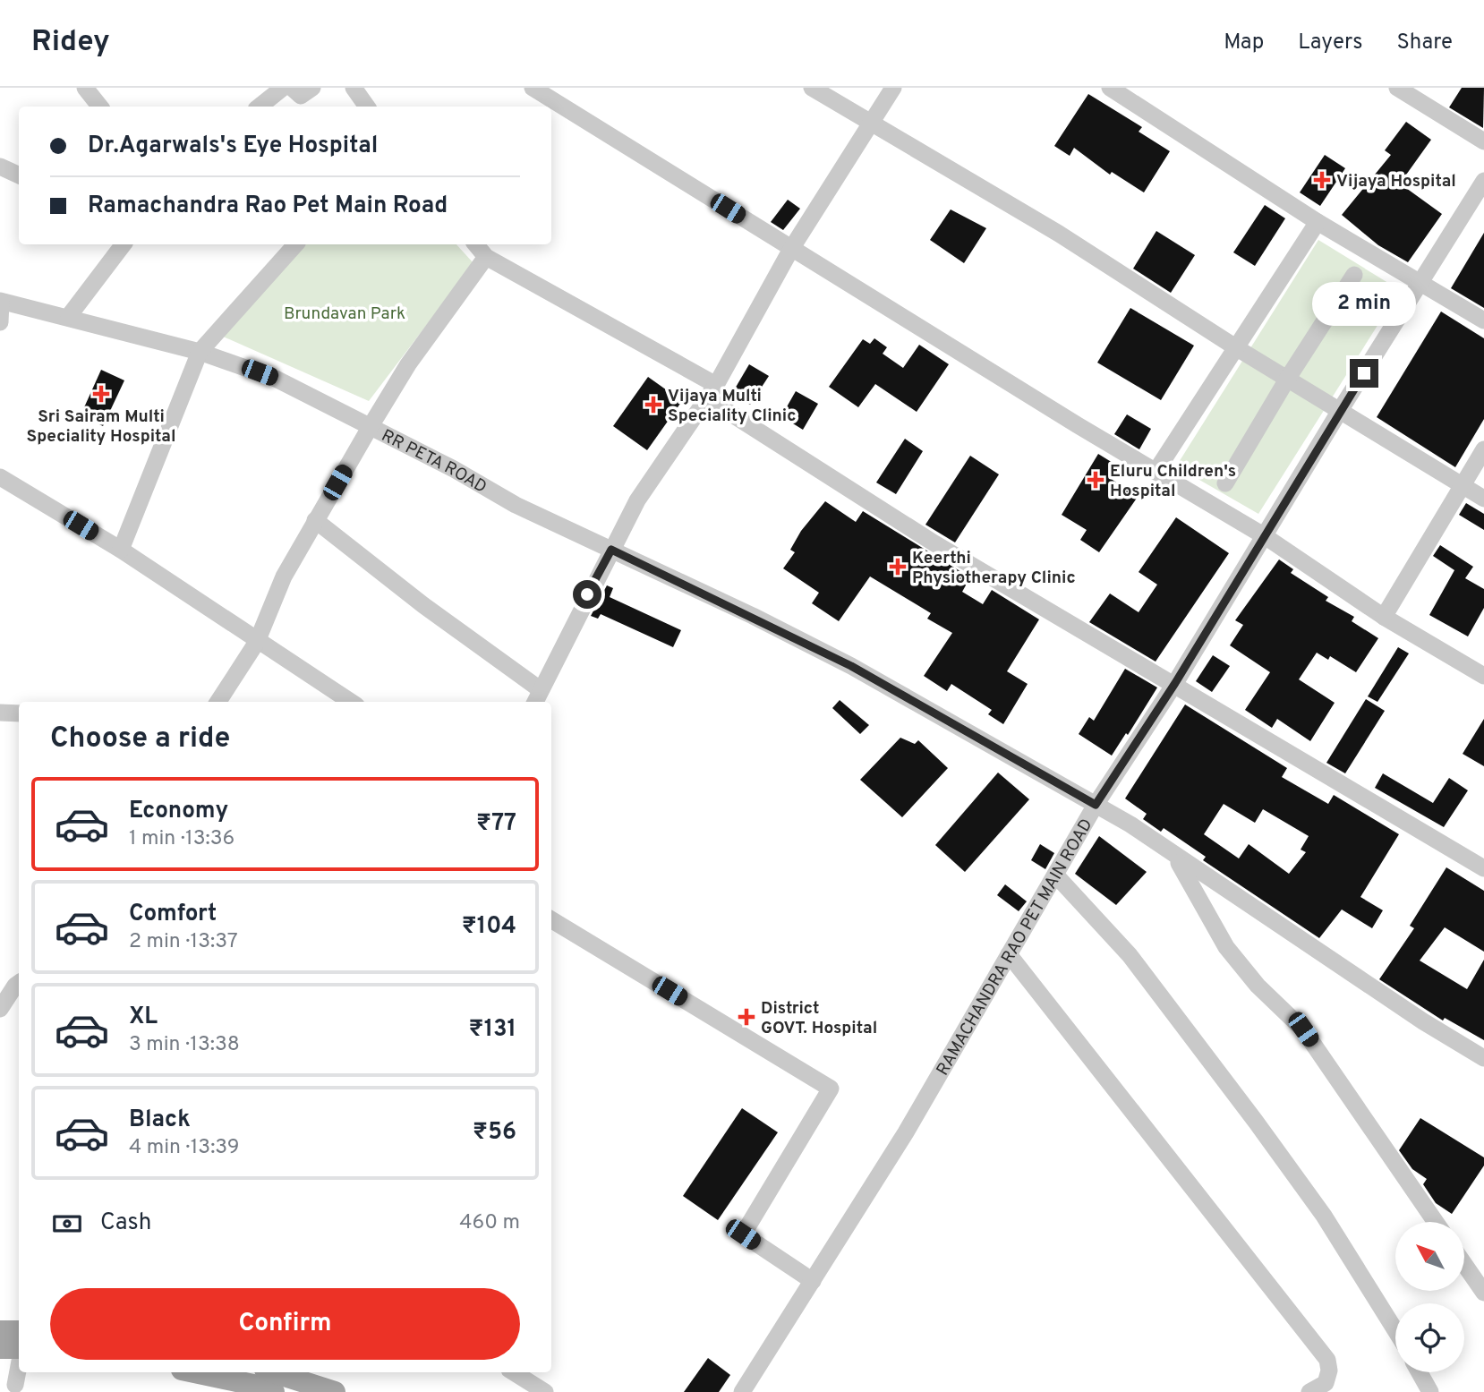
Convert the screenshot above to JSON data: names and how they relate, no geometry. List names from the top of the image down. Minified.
{"streets":{"street":["RR PETA ROAD","RAMACHANDRA RAO PET MAIN ROAD"]},"crossings":[["RR PETA ROAD","RAMACHANDRA RAO PET MAIN ROAD"]],"parks":["Brundavan Park"],"places":{"health":["Vijaya Hospital","Sri Sairam Multi Speciality Hospital","Vijaya Multi Speciality Clinic","Eluru Children's Hospital","Keerthi Physiotherapy Clinic","District GOVT. Hospital"]},"north":"top left","page":{"header":"Ridey","nav":["Map","Layers","Share"],"banner":["Dr.Agarwals's Eye Hospital","Ramachandra Rao Pet Main Road"],"bubble":"2 min","heading":"Choose a ride","list":[{"name":"Economy","note":"1 min · 13:36","value":"₹77"},{"name":"Comfort","note":"2 min · 13:37","value":"₹104"},{"name":"XL","note":"3 min · 13:38","value":"₹131"},{"name":"Black","note":"4 min · 13:39","value":"₹56"}],"pay":["Cash","460 m"],"buttons":"Confirm"}}
